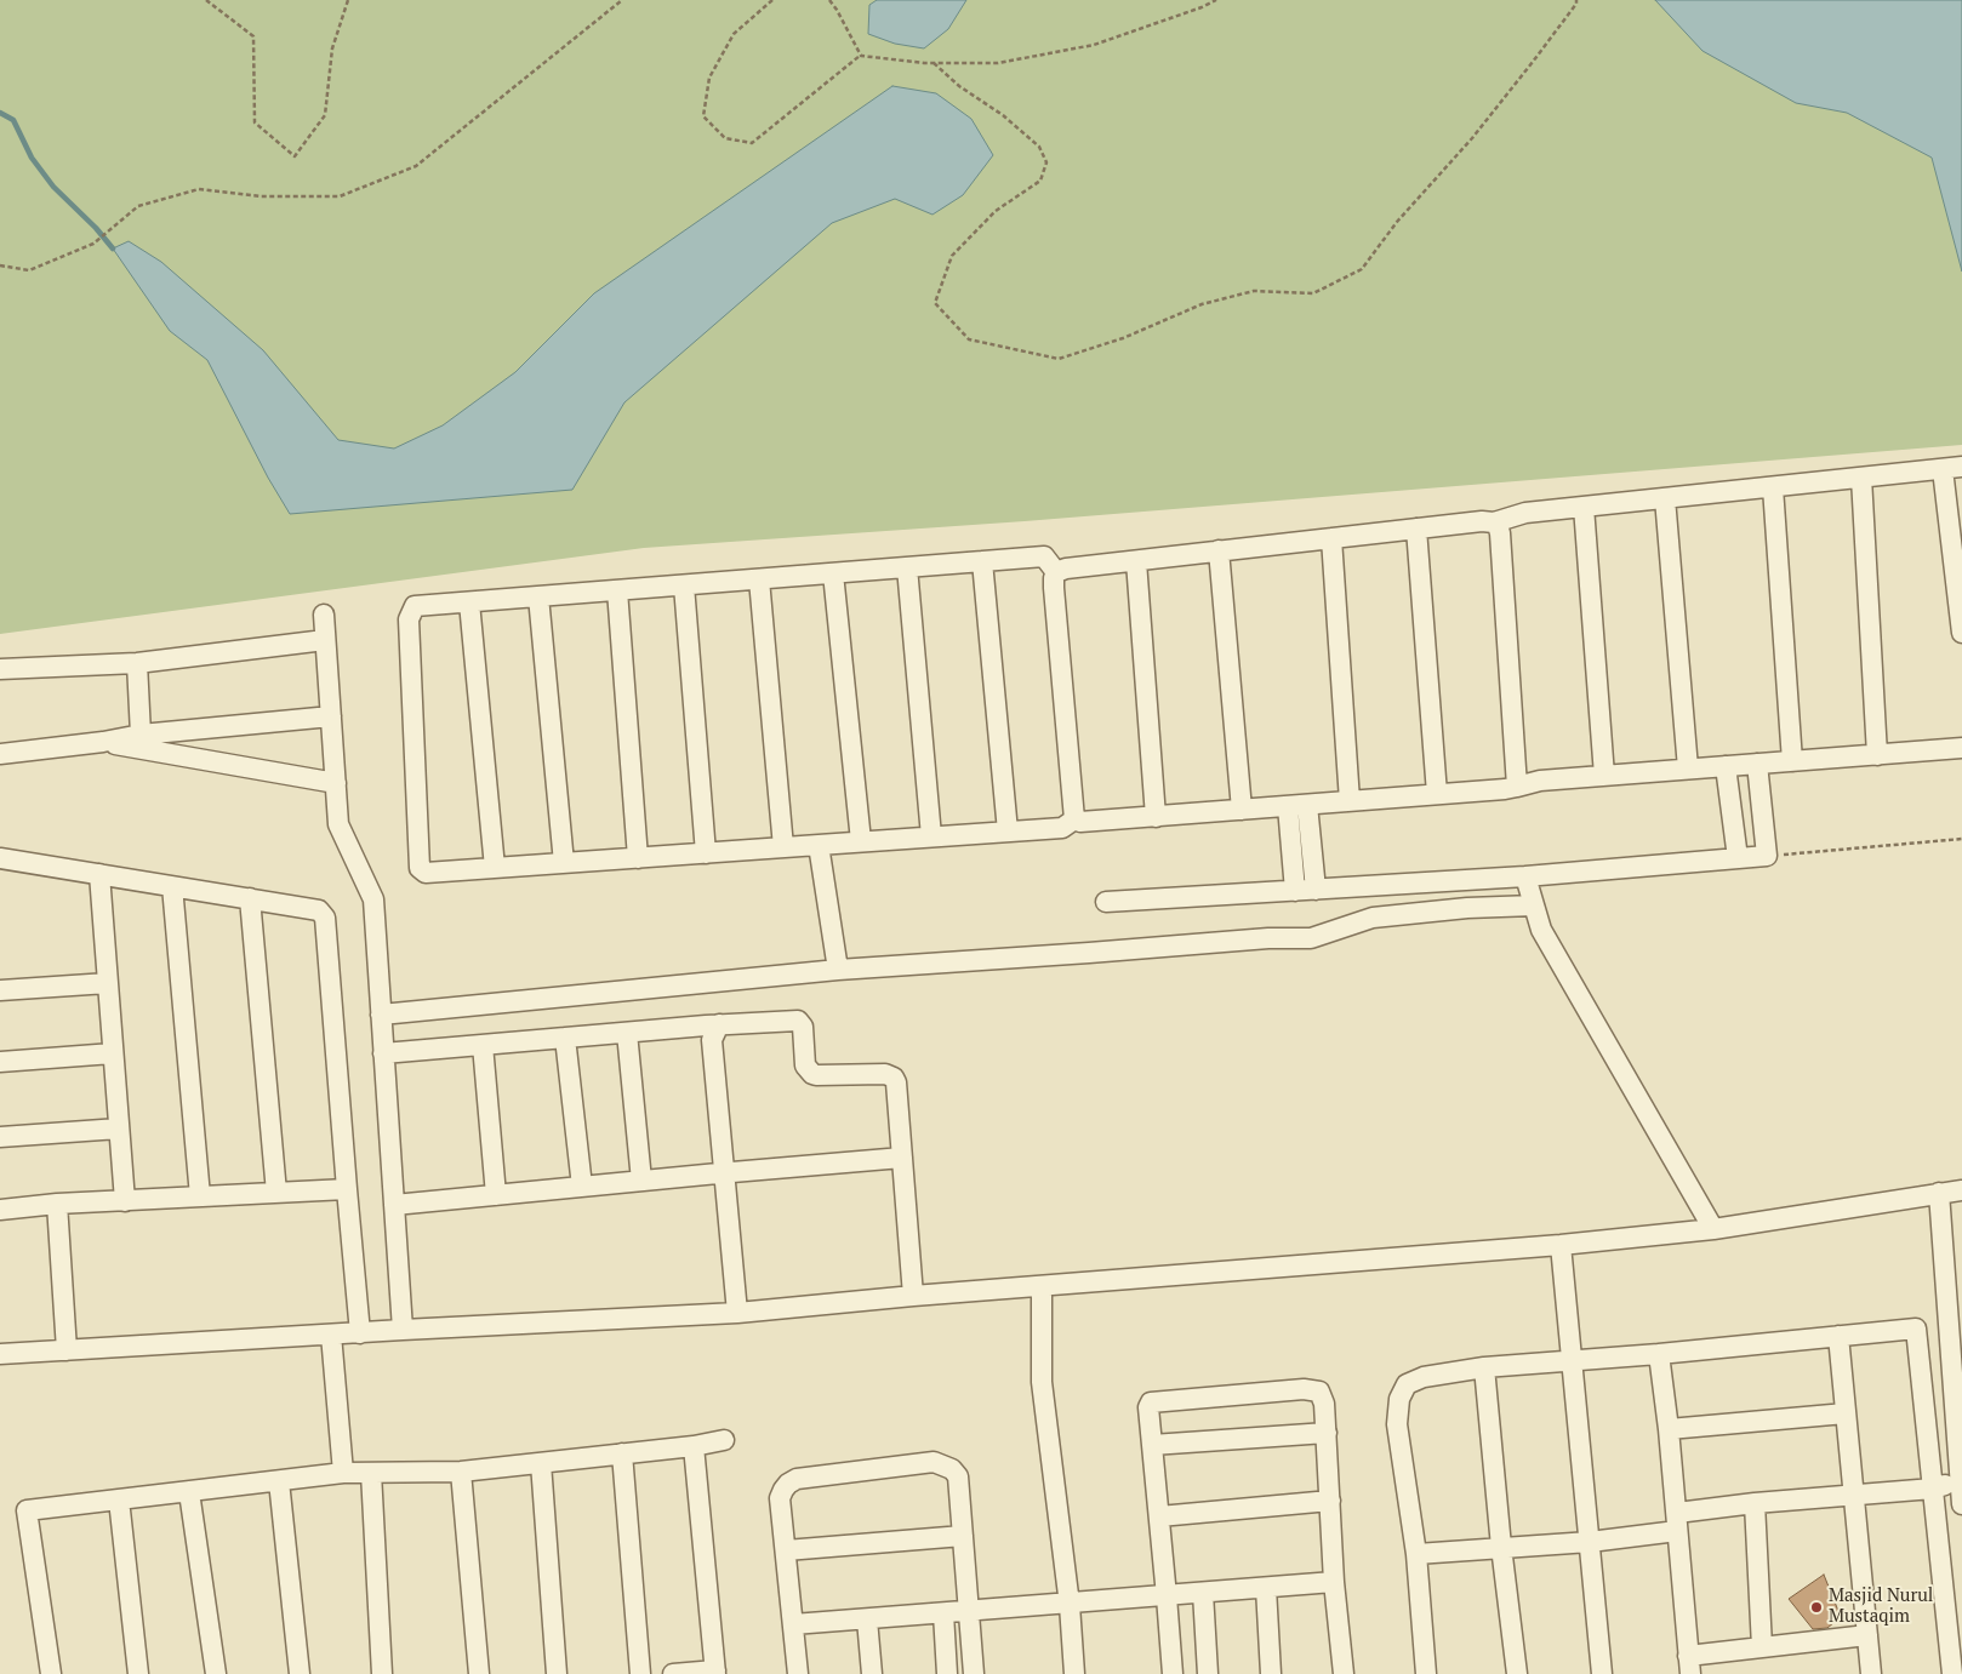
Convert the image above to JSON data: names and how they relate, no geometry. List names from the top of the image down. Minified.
{"places":["Masjid Nurul Mustaqim"]}
